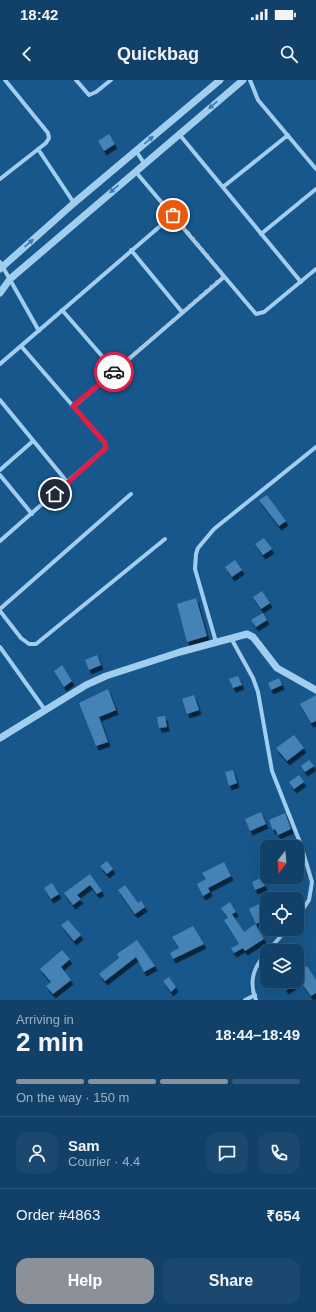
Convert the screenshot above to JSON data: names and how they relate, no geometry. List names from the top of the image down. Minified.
{"north":"bottom","page":{"status":"18:42","header":"Quickbag","heading":["2 min","Arriving in","18:44–18:49"],"panel":["Sam","Courier · 4.4","Order #4863","₹654"],"bar":"On the way · 150 m","buttons":["Help","Share"]}}
